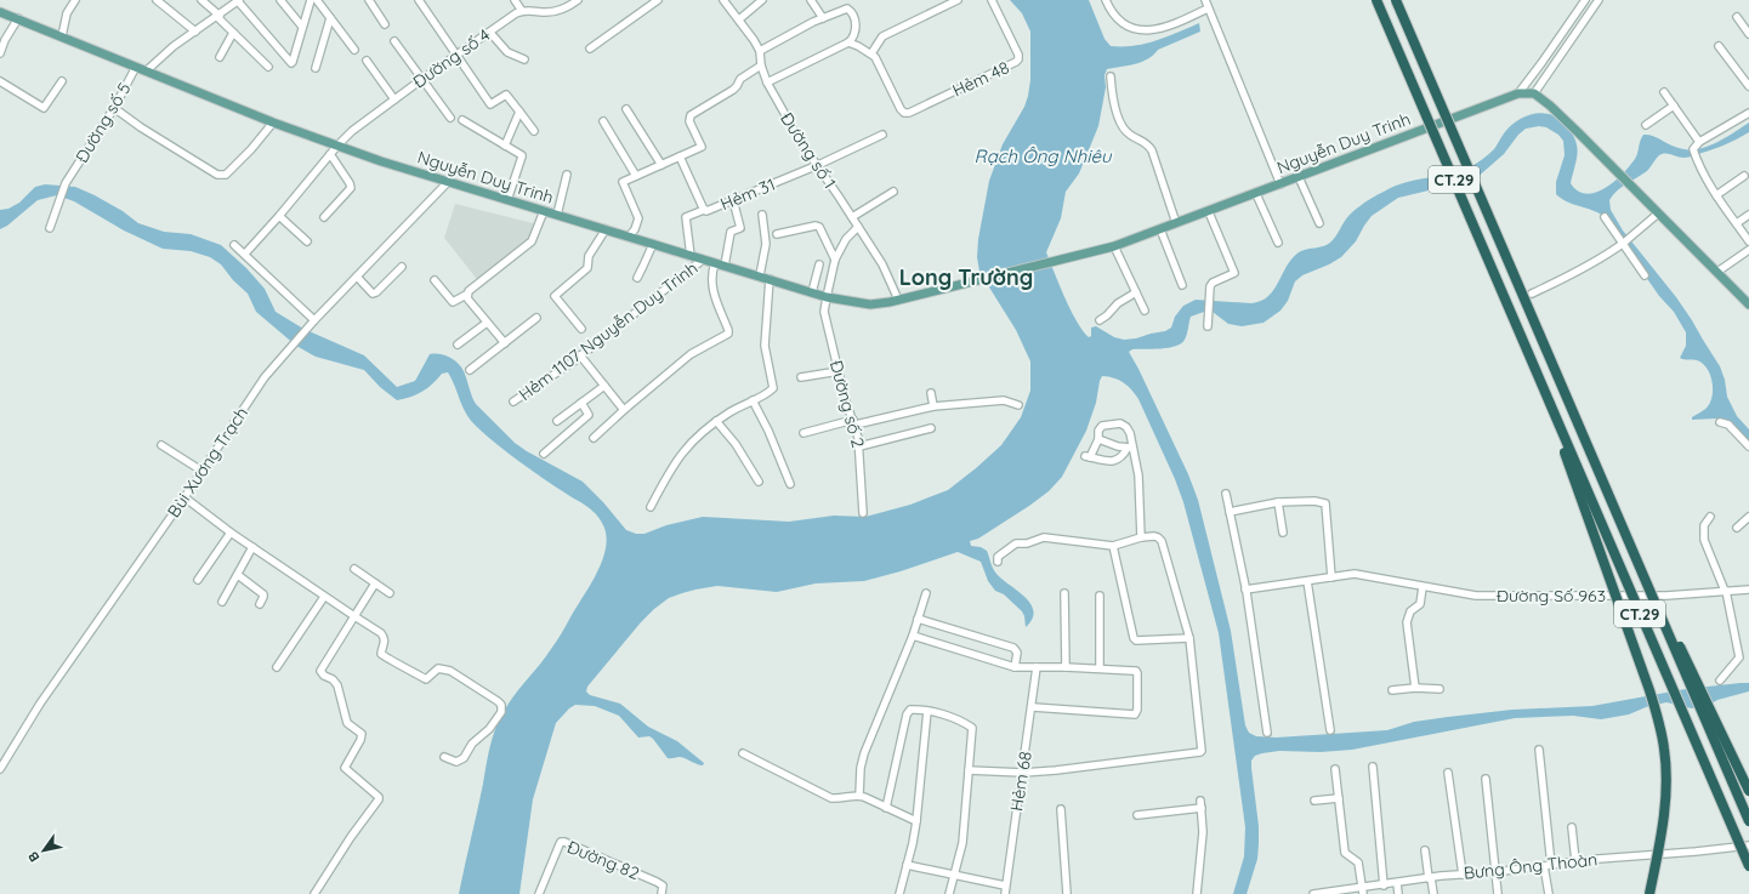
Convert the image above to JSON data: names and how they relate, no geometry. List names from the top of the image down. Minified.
{"streets":{"highway":["CT.29"],"main road":["Nguyễn Duy Trinh"],"street":["Đường số 4","Hẻm 48","Đường số 5","Đường số 1","Hẻm 31","Hẻm 1107 Nguyễn Duy Trinh","Đường số 2","Bùi Xương Trạch","Đường Số 963","Hẻm 68","Đường 82","Bưng Ông Thoàn"]},"crossings":[["Đường số 4","Nguyễn Duy Trinh"],["Đường số 5","Nguyễn Duy Trinh"],["Nguyễn Duy Trinh","Đường số 1"],["Nguyễn Duy Trinh","Hẻm 1107 Nguyễn Duy Trinh"],["Nguyễn Duy Trinh","Đường số 2"],["Nguyễn Duy Trinh","Bùi Xương Trạch"],["Đường số 1","Hẻm 31"],["Đường số 1","Đường số 2"]],"districts":["Long Trường"],"water":["Rạch Ông Nhiêu"],"north":"bottom left"}
